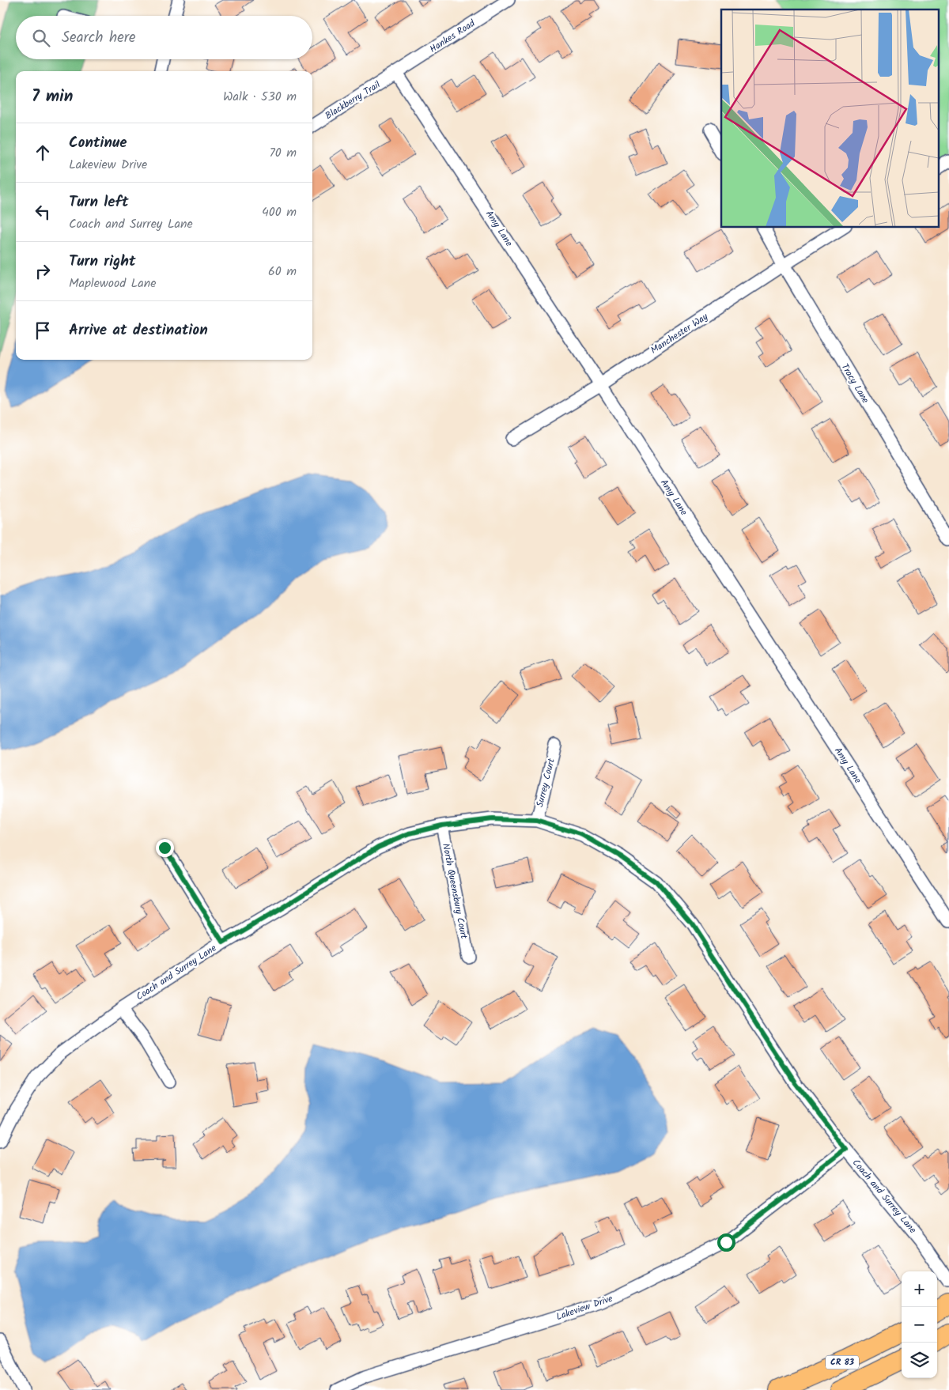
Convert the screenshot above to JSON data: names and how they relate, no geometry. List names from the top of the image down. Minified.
{"streets":{"main road":["CR 83"],"street":["Hankes Road","Blackberry Trail","Amy Lane","Manchester Way","Tracy Lane","Surrey Court","North Queensbury Court","Coach and Surrey Lane","Lakeview Drive"]},"crossings":[["Hankes Road","Blackberry Trail"],["Hankes Road","Amy Lane"],["Blackberry Trail","Amy Lane"],["Amy Lane","Manchester Way"],["Manchester Way","Tracy Lane"],["Surrey Court","Coach and Surrey Lane"],["North Queensbury Court","Coach and Surrey Lane"],["Coach and Surrey Lane","Lakeview Drive"]],"page":{"search":"Search here","heading":["7 min","Walk · 530 m"],"list":[["Continue","Lakeview Drive","70 m"],["Turn left","Coach and Surrey Lane","400 m"],["Turn right","Maplewood Lane","60 m"],"Arrive at destination"],"map_buttons":["+","−"]}}
